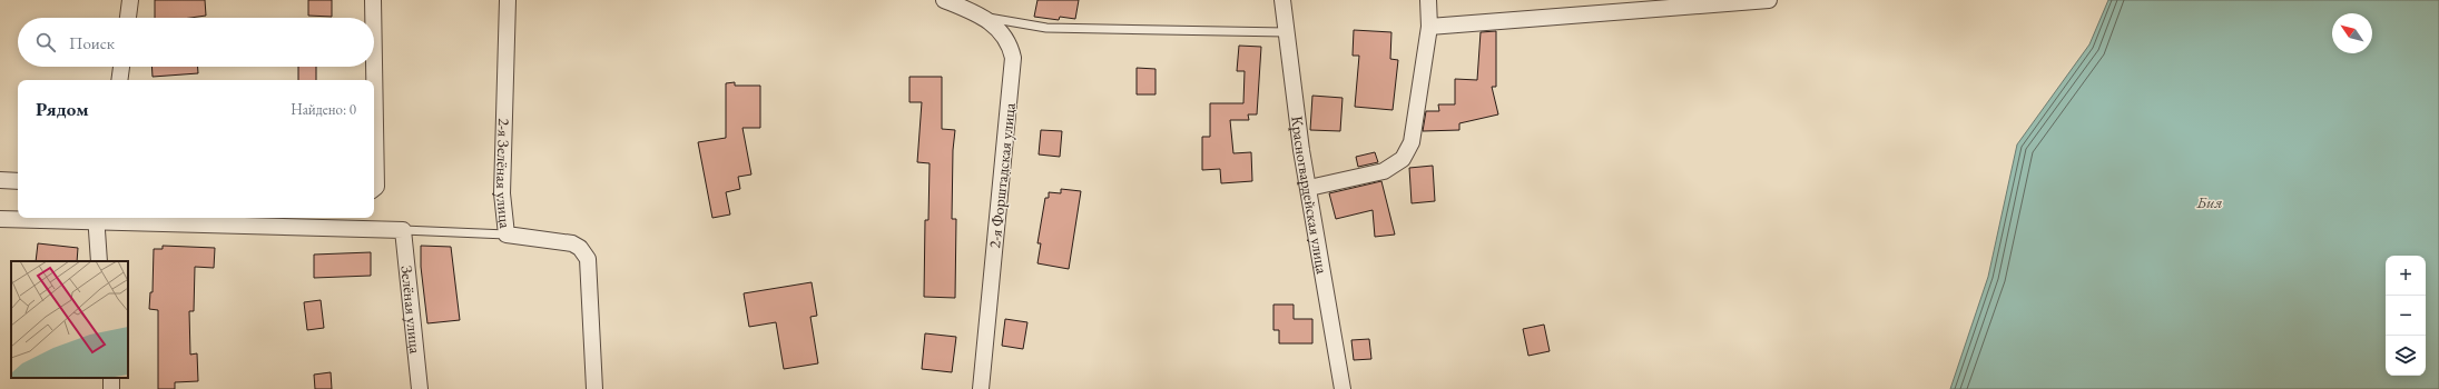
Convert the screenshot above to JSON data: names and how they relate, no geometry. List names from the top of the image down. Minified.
{"streets":{"street":["2-я Зелёная улица","2-я Форштадская улица","Красногвардейская улица","Зелёная улица"]},"water":["Бия"],"north":"top left","page":{"search":"Поиск","heading":["Рядом","Найдено: 0"],"map_buttons":["+","−"]}}
